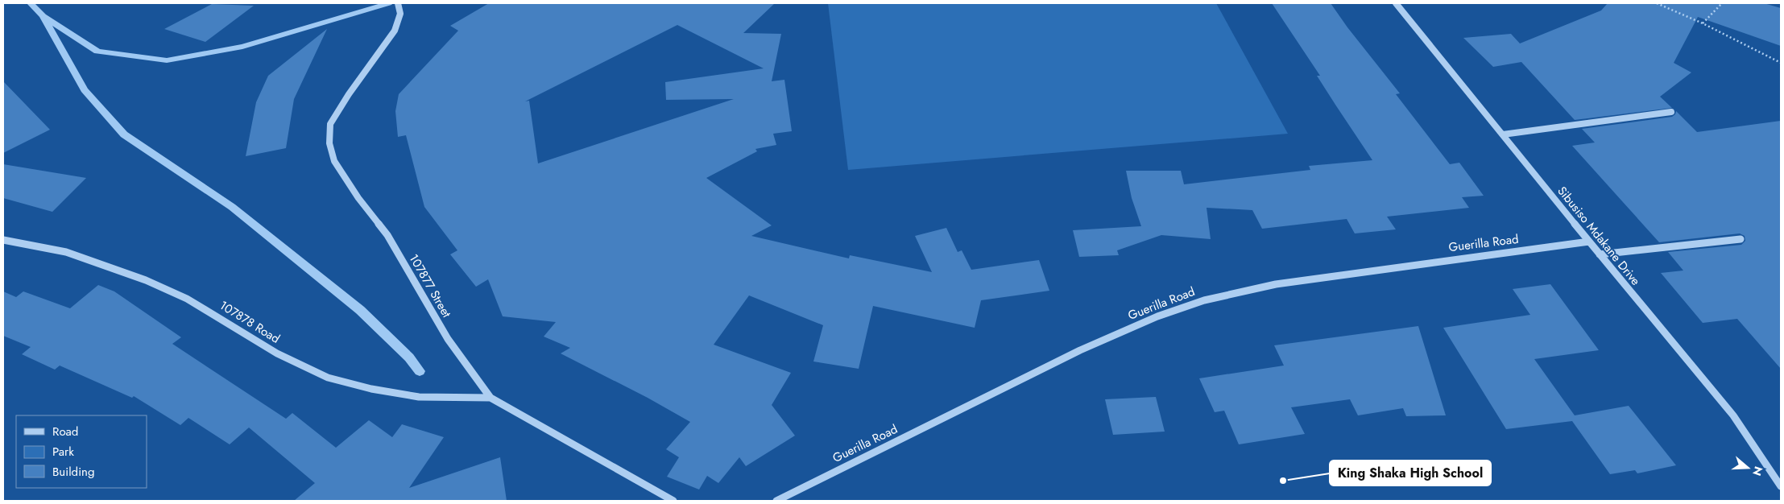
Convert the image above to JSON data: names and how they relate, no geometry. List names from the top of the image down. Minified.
{"streets":{"street":["Sibusiso Mdakane Drive","Guerilla Road","107877 Street","107878 Road"]},"crossings":[["Sibusiso Mdakane Drive","Guerilla Road"],["107877 Street","107878 Road"]],"places":["King Shaka High School"],"legend":["Road","Park","Building"],"north":"right"}
